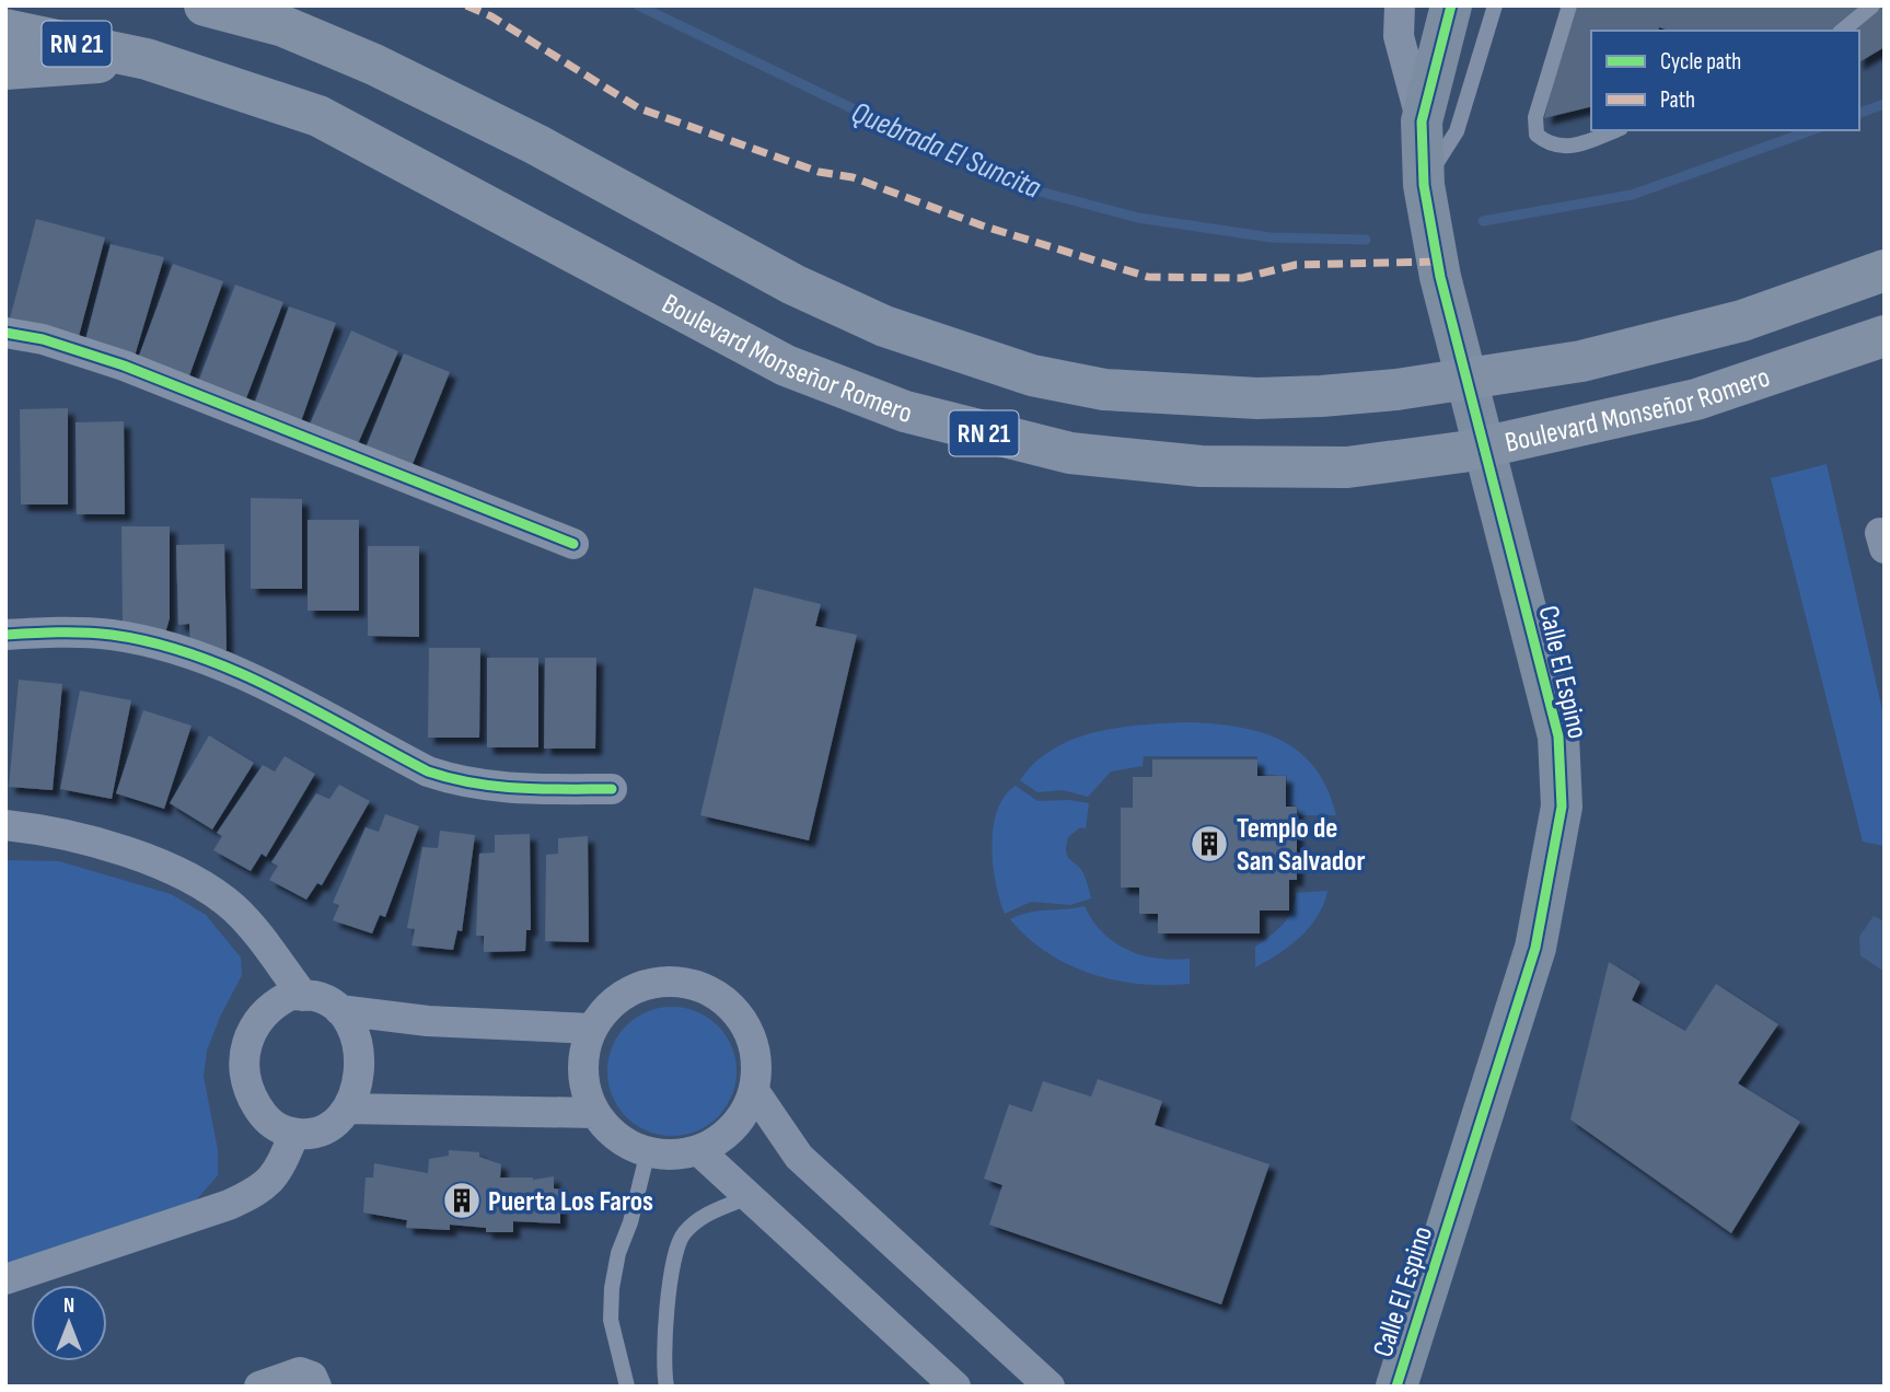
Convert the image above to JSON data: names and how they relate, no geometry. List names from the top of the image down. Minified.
{"streets":{"highway":["RN 21","Boulevard Monseñor Romero"],"street":["Calle El Espino"]},"water":["Quebrada El Suncita"],"places":{"building":["Templo de San Salvador","Puerta Los Faros"]},"legend":["Cycle path","Path"],"north":"top"}
